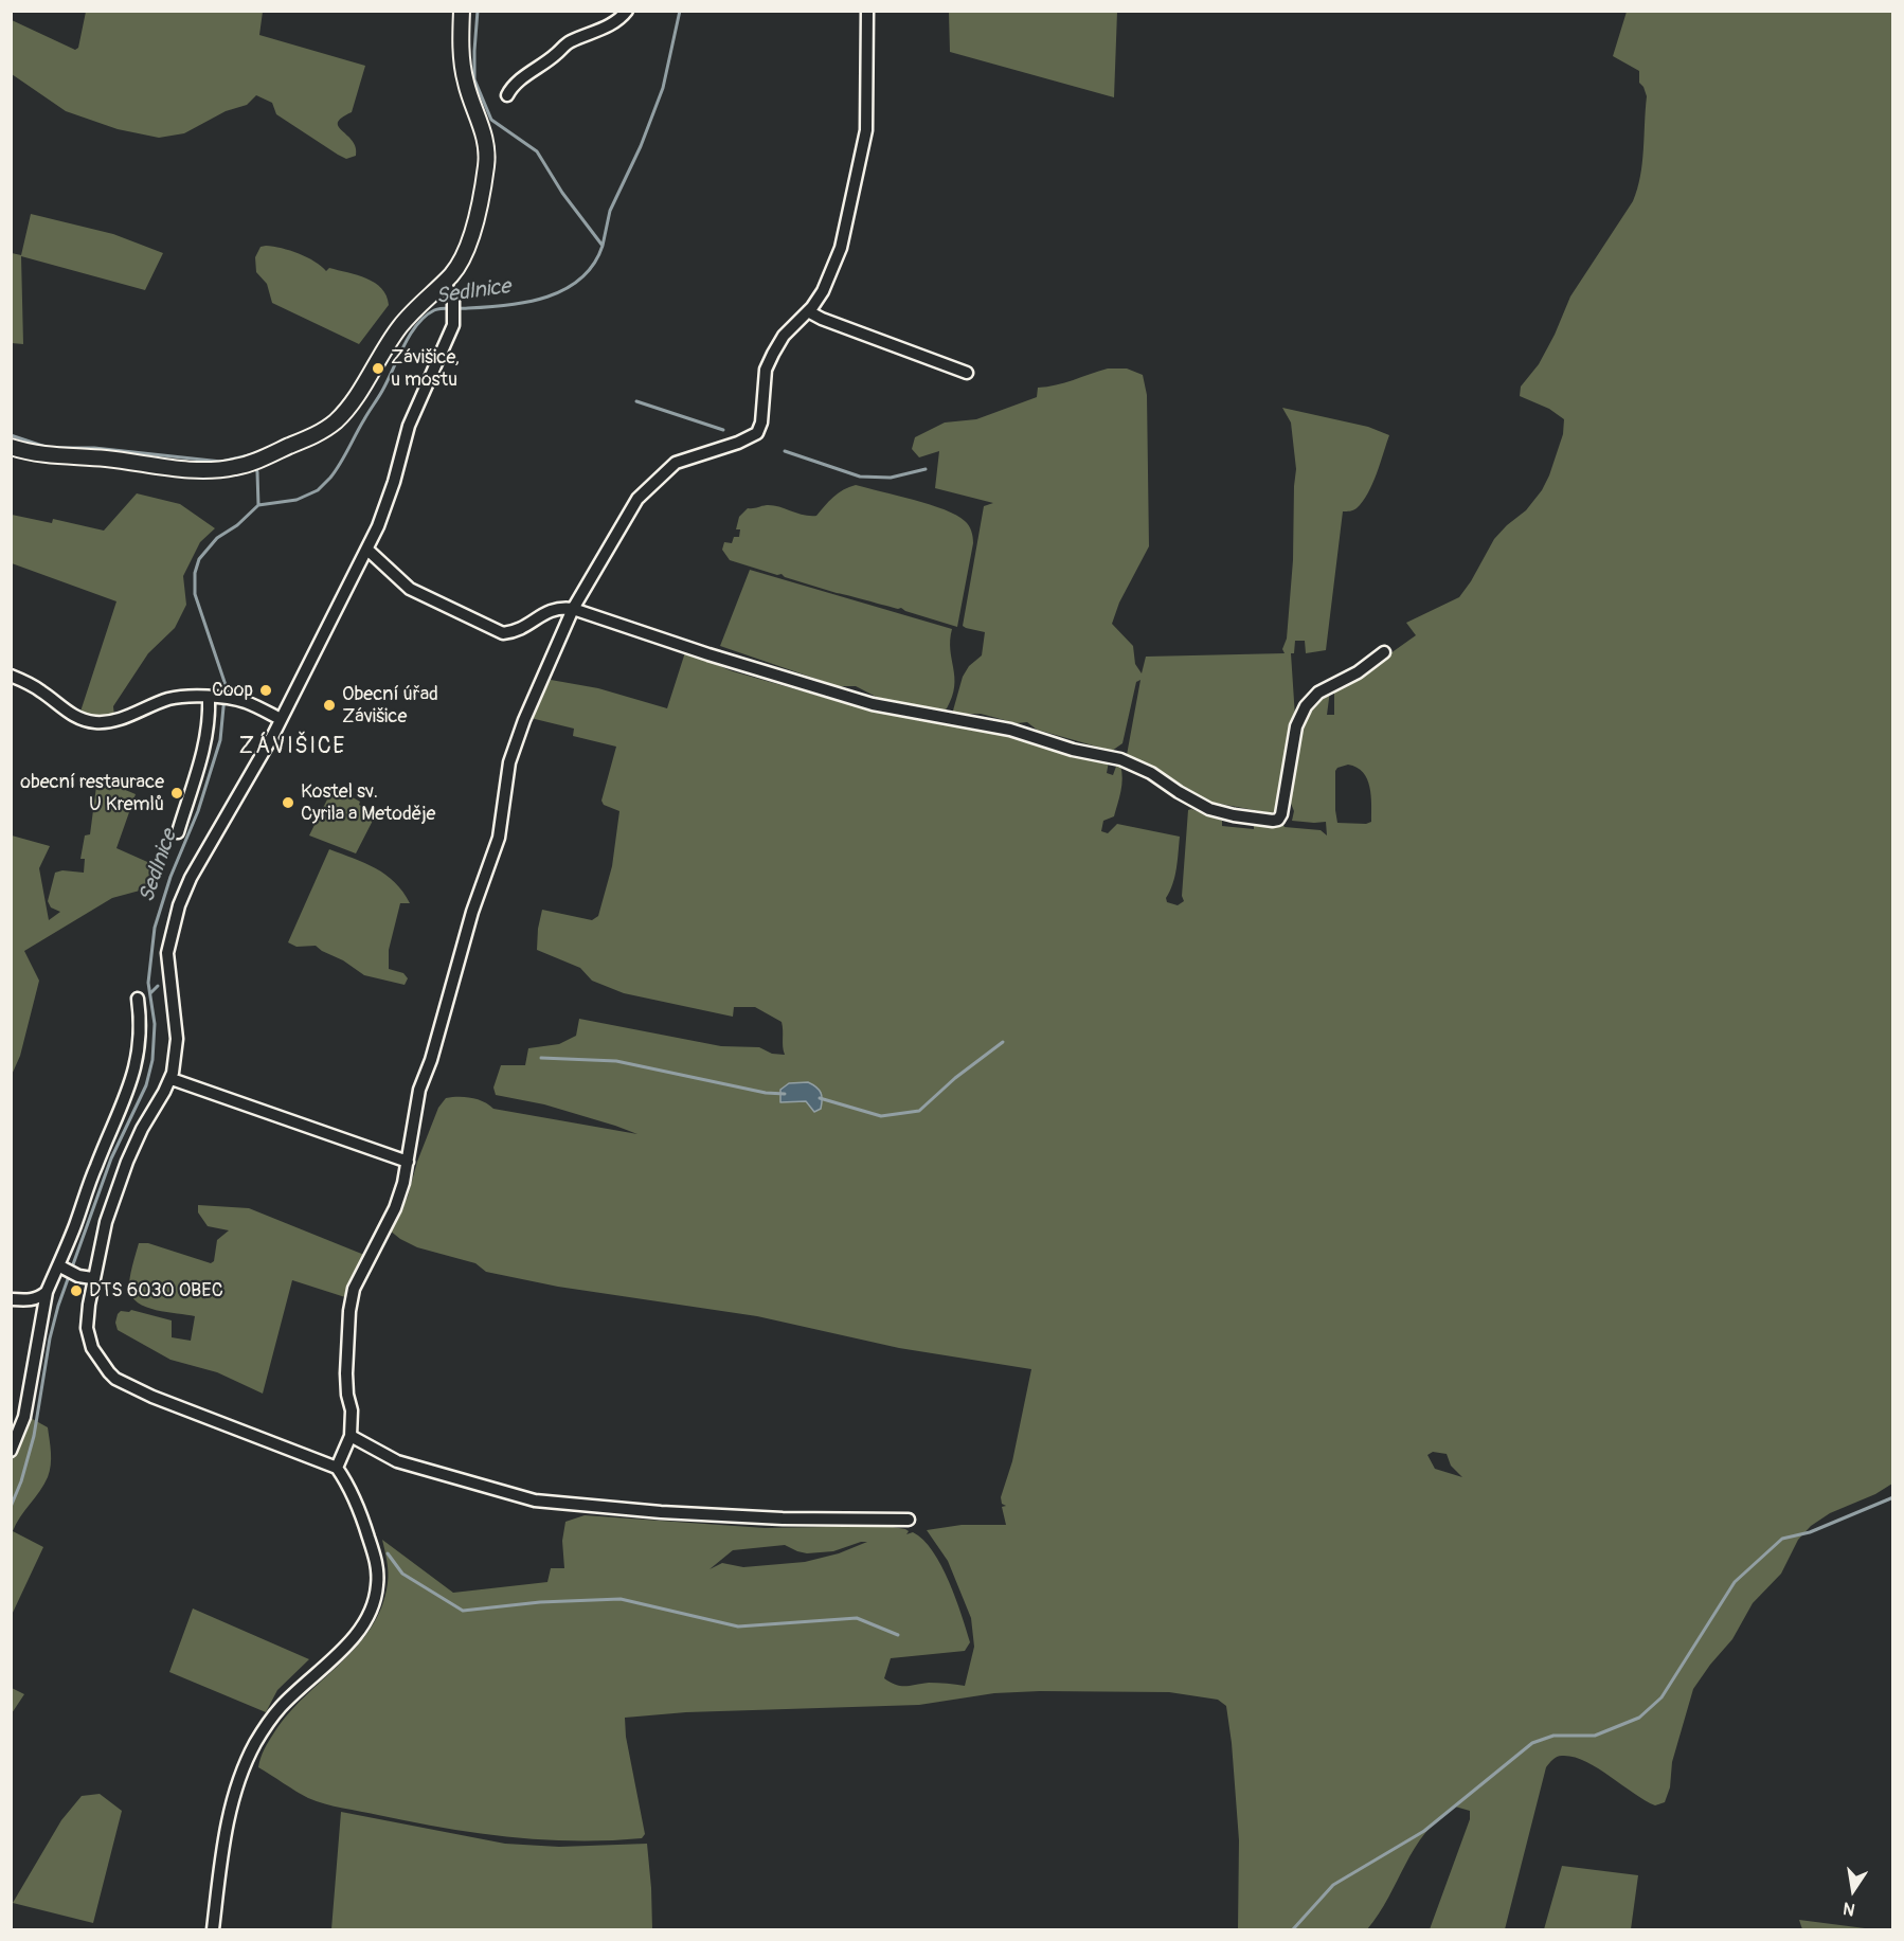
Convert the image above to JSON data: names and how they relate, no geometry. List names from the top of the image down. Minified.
{"districts":["ZÁVIŠICE"],"water":["Sedlnice"],"places":["Závišice, u mostu","Coop","Obecní úřad Závišice","obecní restaurace U Kremlů","Kostel sv. Cyrila a Metoděje","DTS 6030 OBEC"],"north":"bottom"}
